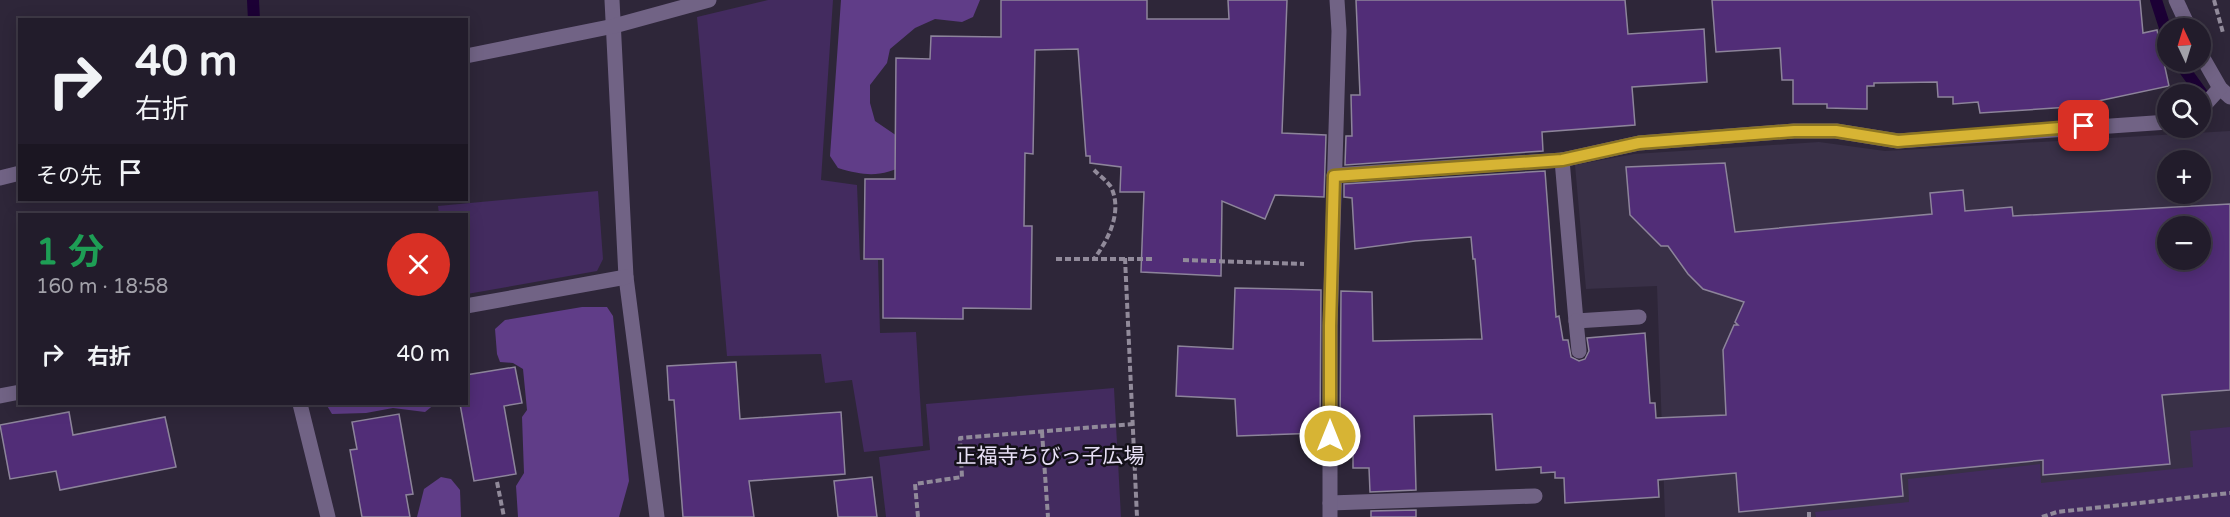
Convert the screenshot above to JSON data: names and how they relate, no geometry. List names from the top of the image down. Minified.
{"parks":["正福寺ちびっ子広場"],"north":"top","page":{"map_buttons":["+","−"],"turn":["40 m","右折"],"then":"その先","heading":["1 分","160 m · 18:58"],"list":[{"name":"右折","value":"40 m"}]}}
